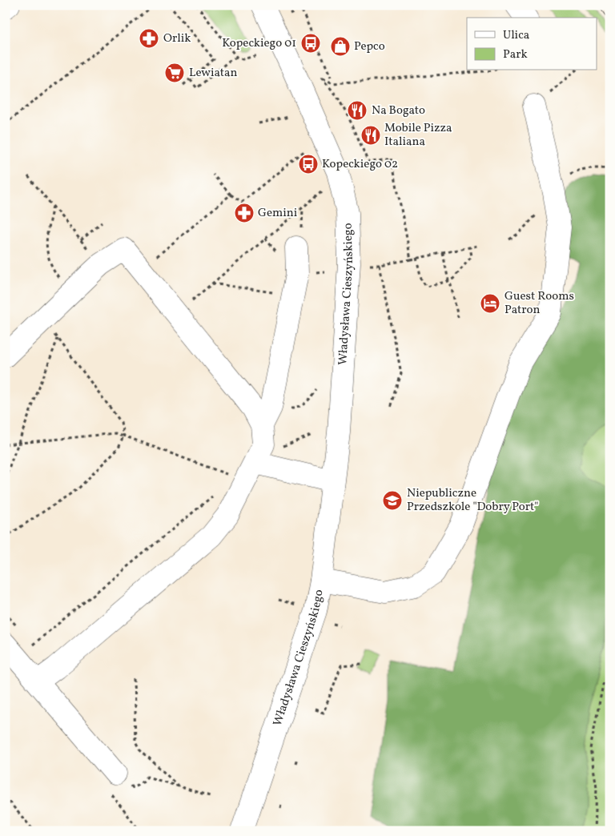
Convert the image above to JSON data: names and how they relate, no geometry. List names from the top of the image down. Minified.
{"streets":{"street":["Władysława Cieszyńskiego"]},"places":{"pharmacy":["Orlik","Gemini"],"bus stop":["Kopeckiego 01","Kopeckiego 02"],"shop":["Pepco"],"supermarket":["Lewiatan"],"restaurant":["Na Bogato","Mobile Pizza Italiana"],"hotel":["Guest Rooms Patron"],"school or university":["Niepubliczne Przedszkole \"Dobry Port\""]},"legend":["Ulica","Park"]}
